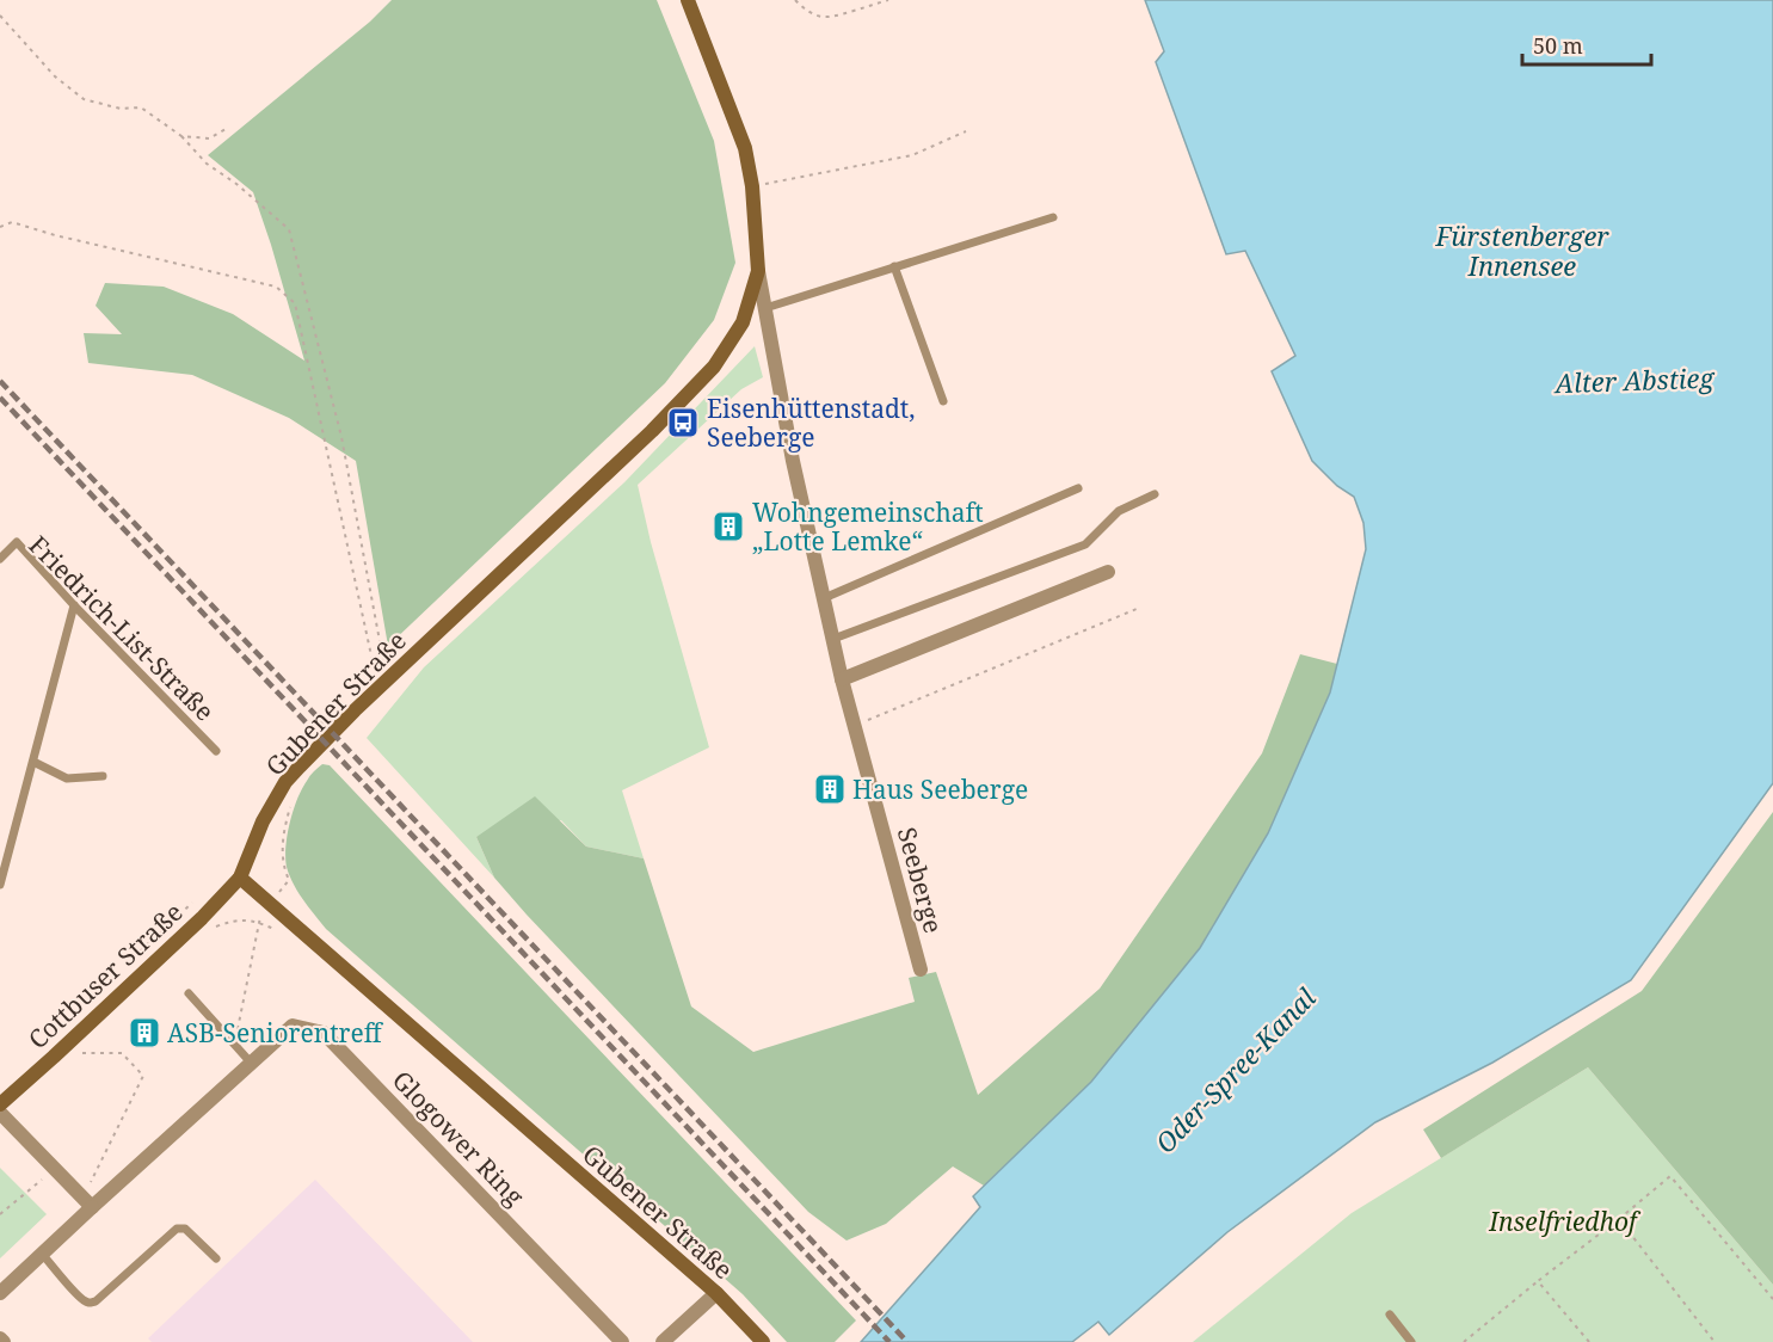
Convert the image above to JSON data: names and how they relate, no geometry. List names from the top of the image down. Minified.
{"streets":{"main road":["Gubener Straße","Cottbuser Straße"],"street":["Seeberge","Glogower Ring"],"lane":["Friedrich-List-Straße"]},"crossings":[["Gubener Straße","Seeberge"],["Gubener Straße","Cottbuser Straße"]],"water":["Fürstenberger Innensee","Alter Abstieg","Oder-Spree-Kanal"],"parks":["Inselfriedhof"],"places":{"bus stop":["Eisenhüttenstadt, Seeberge"],"building":["Wohngemeinschaft „Lotte Lemke“","Haus Seeberge","ASB-Seniorentreff"]},"scale_bar":"50 m"}
